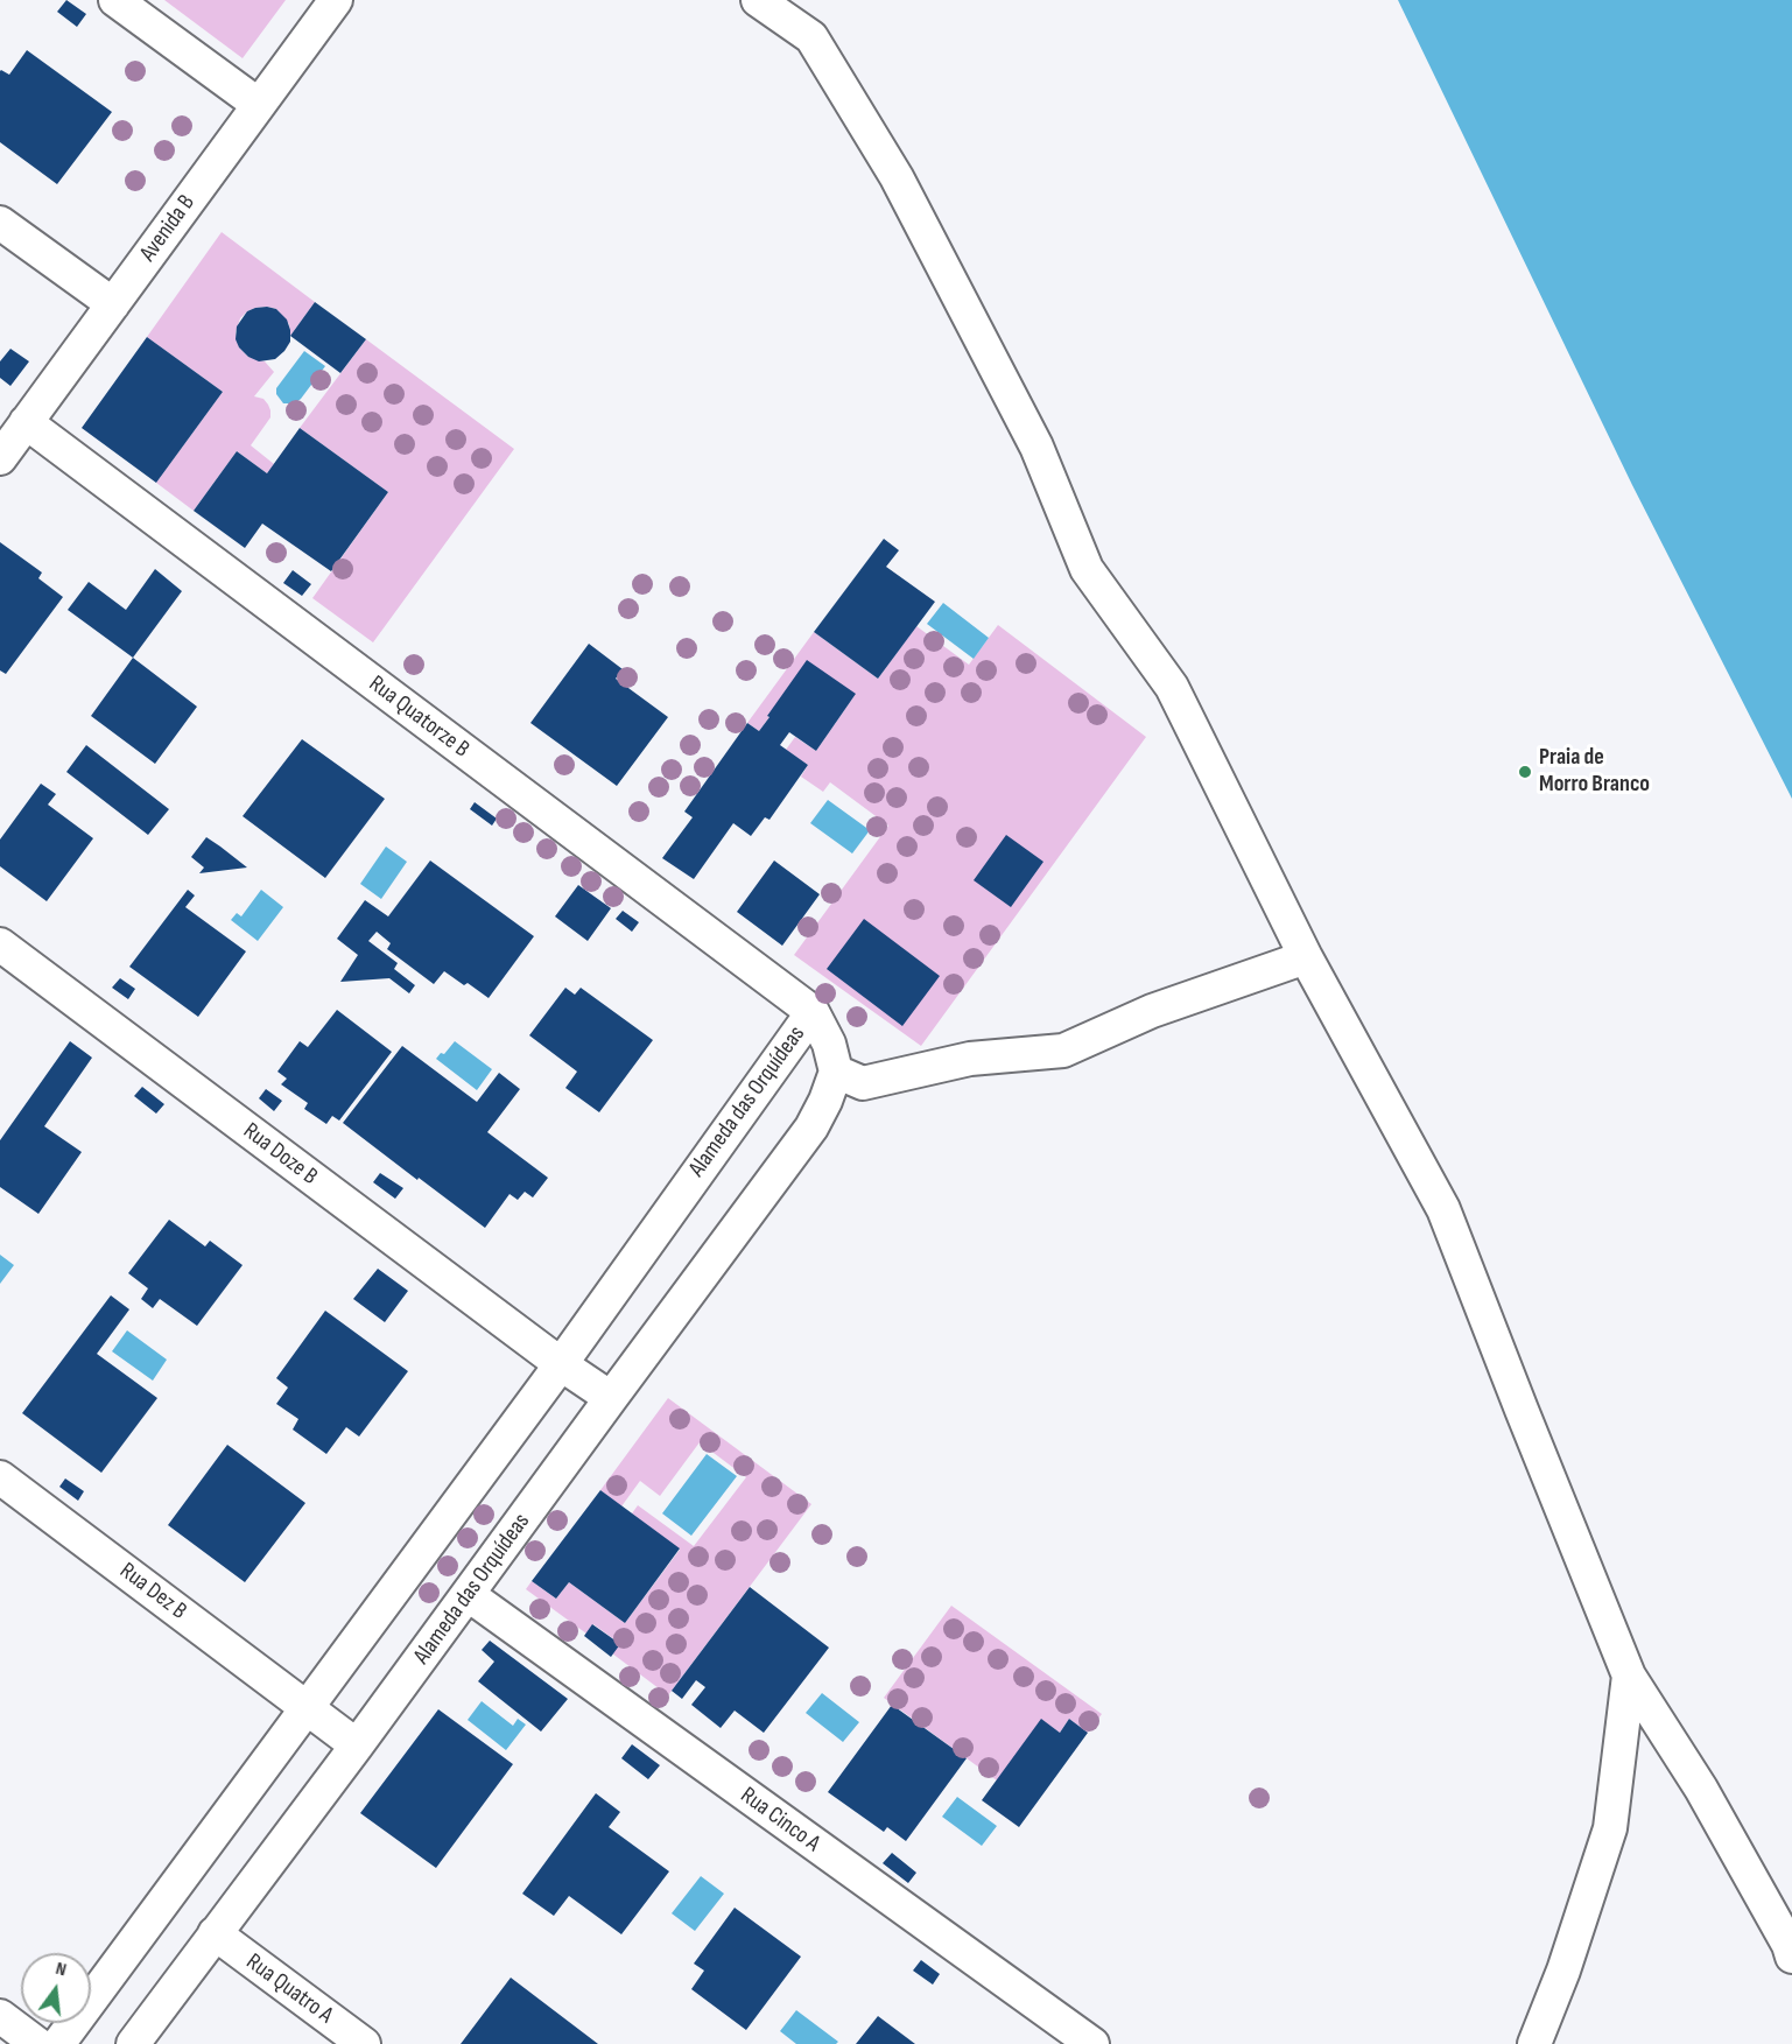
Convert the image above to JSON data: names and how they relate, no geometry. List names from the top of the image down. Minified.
{"streets":{"street":["Avenida B","Rua Quatorze B","Alameda das Orquídeas","Rua Doze B","Rua Dez B","Rua Cinco A","Rua Quatro A"]},"crossings":[["Avenida B","Rua Quatorze B"],["Rua Quatorze B","Alameda das Orquídeas"],["Alameda das Orquídeas","Rua Doze B"],["Alameda das Orquídeas","Rua Dez B"],["Alameda das Orquídeas","Rua Cinco A"],["Alameda das Orquídeas","Rua Quatro A"]],"places":["Praia de Morro Branco"],"north":"top"}
